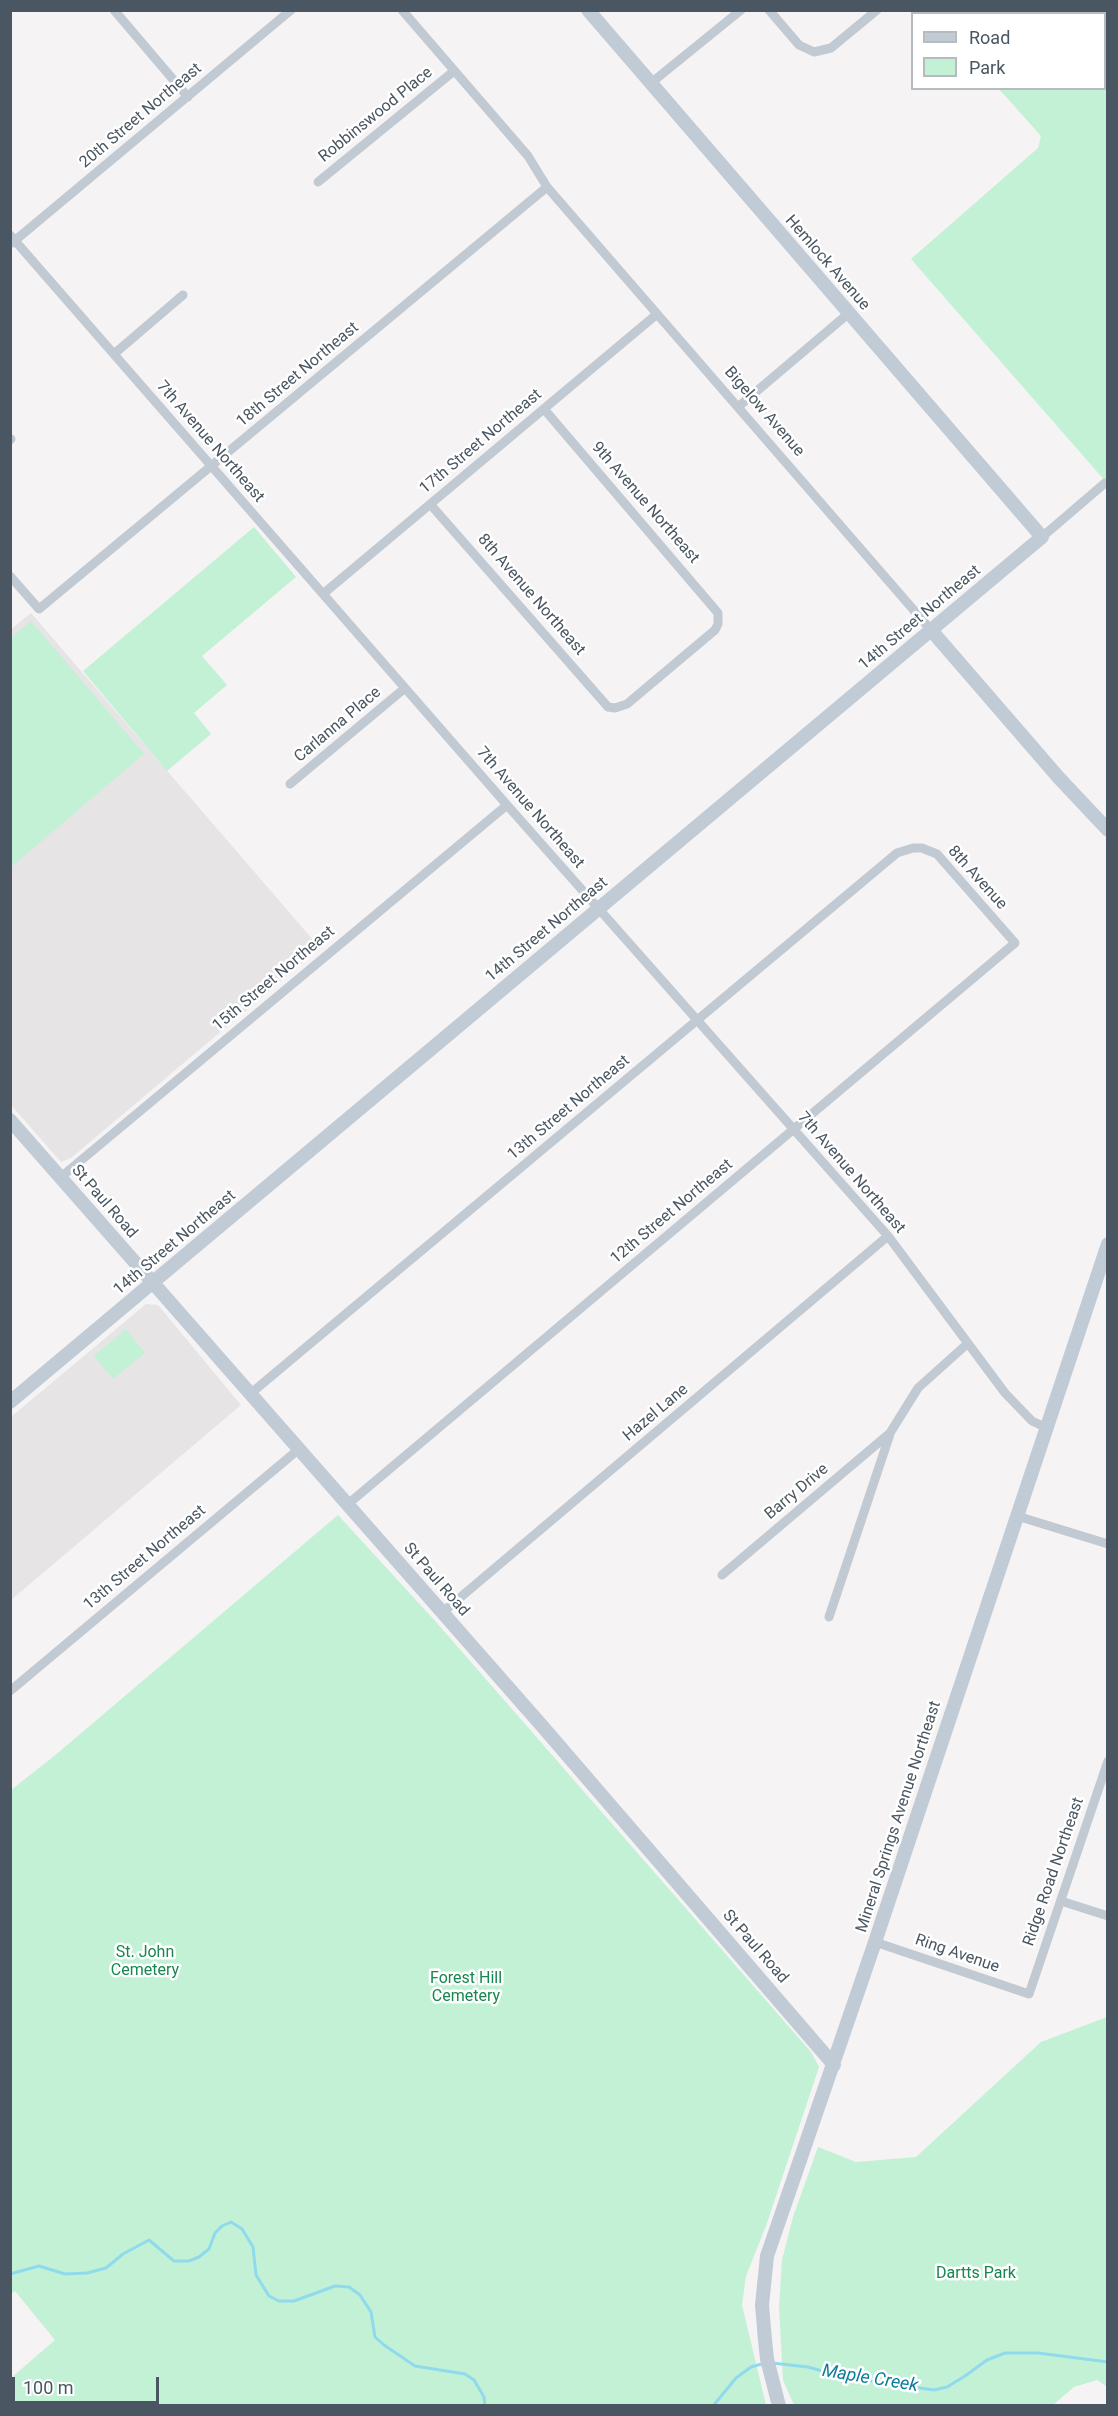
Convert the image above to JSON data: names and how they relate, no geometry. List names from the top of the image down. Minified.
{"streets":{"street":["Robbinswood Place","20th Street Northeast","Hemlock Avenue","18th Street Northeast","Bigelow Avenue","7th Avenue Northeast","17th Street Northeast","9th Avenue Northeast","8th Avenue Northeast","14th Street Northeast","Carlanna Place","8th Avenue","15th Street Northeast","13th Street Northeast","St Paul Road","12th Street Northeast","Hazel Lane","Barry Drive","Mineral Springs Avenue Northeast","Ridge Road Northeast","Ring Avenue"]},"crossings":[["Robbinswood Place","Bigelow Avenue"],["20th Street Northeast","7th Avenue Northeast"],["Hemlock Avenue","14th Street Northeast"],["18th Street Northeast","Bigelow Avenue"],["18th Street Northeast","7th Avenue Northeast"],["Bigelow Avenue","17th Street Northeast"],["Bigelow Avenue","14th Street Northeast"],["7th Avenue Northeast","17th Street Northeast"],["7th Avenue Northeast","14th Street Northeast"],["7th Avenue Northeast","Carlanna Place"],["7th Avenue Northeast","15th Street Northeast"],["7th Avenue Northeast","13th Street Northeast"],["7th Avenue Northeast","12th Street Northeast"],["7th Avenue Northeast","Hazel Lane"],["7th Avenue Northeast","Barry Drive"],["7th Avenue Northeast","Mineral Springs Avenue Northeast"],["17th Street Northeast","9th Avenue Northeast"],["17th Street Northeast","8th Avenue Northeast"],["9th Avenue Northeast","8th Avenue Northeast"],["14th Street Northeast","St Paul Road"],["8th Avenue","13th Street Northeast"],["8th Avenue","12th Street Northeast"],["15th Street Northeast","St Paul Road"],["13th Street Northeast","St Paul Road"],["St Paul Road","12th Street Northeast"],["St Paul Road","Hazel Lane"],["St Paul Road","Mineral Springs Avenue Northeast"],["Mineral Springs Avenue Northeast","Ring Avenue"],["Ridge Road Northeast","Ring Avenue"]],"water":["Maple Creek"],"parks":["St. John Cemetery","Forest Hill Cemetery","Dartts Park"],"legend":["Road","Park"],"scale_bar":"100 m"}
